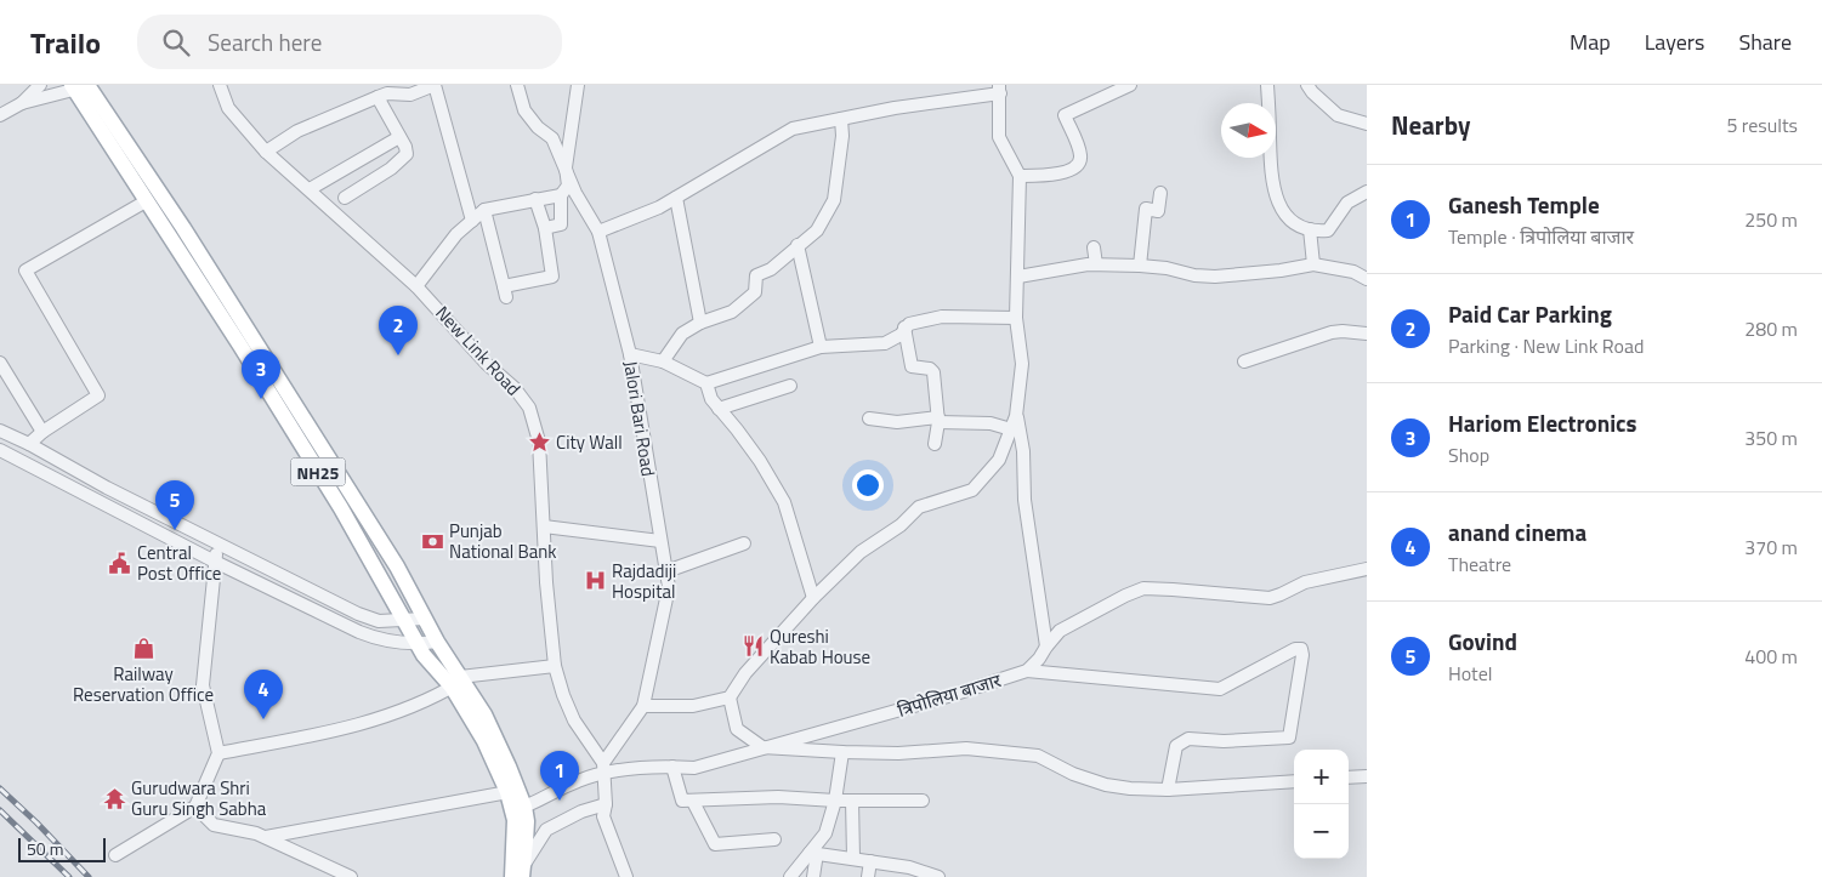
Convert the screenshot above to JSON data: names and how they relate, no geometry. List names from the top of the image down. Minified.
{"streets":{"main road":["NH25"],"street":["New Link Road","Jalori Bari Road","त्रिपोलिया बाजार"]},"crossings":[["New Link Road","Jalori Bari Road"],["New Link Road","त्रिपोलिया बाजार"],["Jalori Bari Road","त्रिपोलिया बाजार"],["NH25","त्रिपोलिया बाजार"]],"places":{"place":["City Wall"],"bank":["Punjab National Bank"],"public building":["Central Post Office"],"hospital":["Rajdadiji Hospital"],"restaurant":["Qureshi Kabab House"],"shop":["Railway Reservation Office"],"temple":["Gurudwara Shri Guru Singh Sabha"]},"scale_bar":"50 m","north":"right","page":{"header":"Trailo","search":"Search here","nav":["Map","Layers","Share"],"heading":["Nearby","5 results"],"list":[{"mark":"1","name":"Ganesh Temple","note":"Temple · त्रिपोलिया बाजार","value":"250 m"},{"mark":"2","name":"Paid Car Parking","note":"Parking · New Link Road","value":"280 m"},{"mark":"3","name":"Hariom Electronics","note":"Shop","value":"350 m"},{"mark":"4","name":"anand cinema","note":"Theatre","value":"370 m"},{"mark":"5","name":"Govind","note":"Hotel","value":"400 m"}],"pins":["2","3","5","4","1"],"map_buttons":["+","−"],"scale":"50 m"}}
